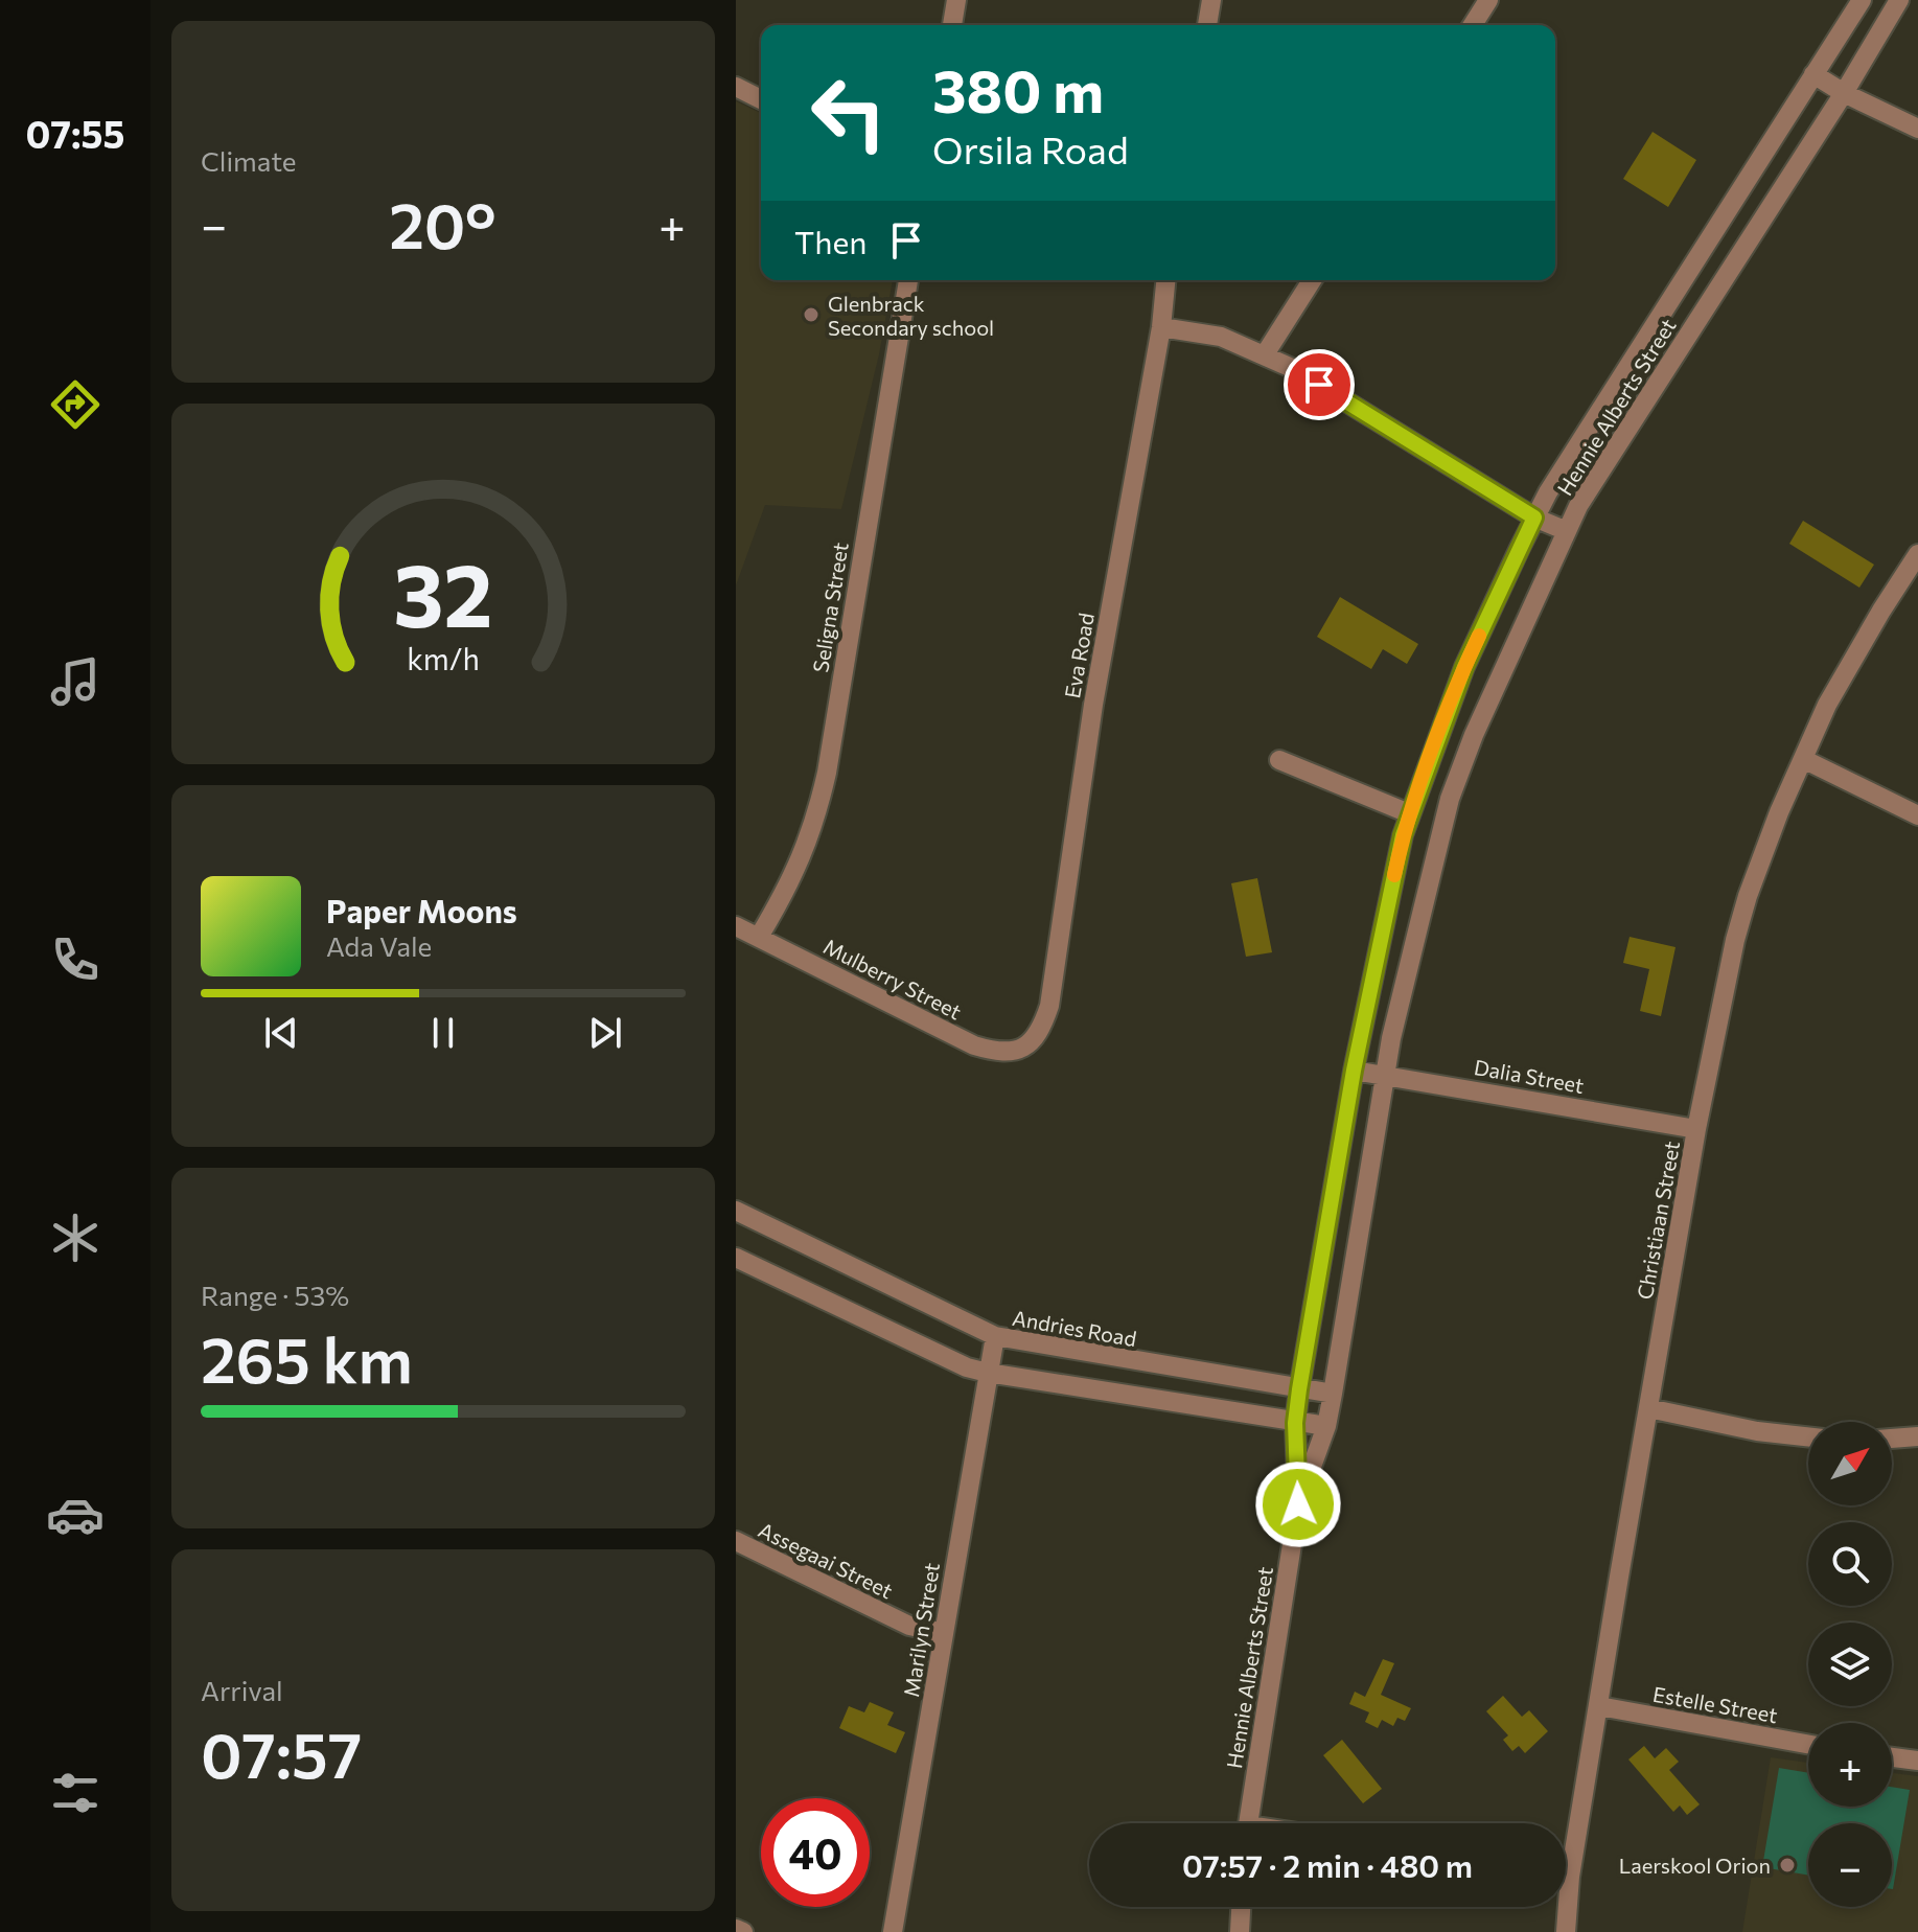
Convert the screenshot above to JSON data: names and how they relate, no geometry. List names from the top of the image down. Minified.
{"streets":{"street":["Hennie Alberts Street","Seligna Street","Eva Road","Mulberry Street","Dalia Street","Christiaan Street","Andries Road","Assegaai Street","Marilyn Street","Estelle Street"]},"crossings":[["Hennie Alberts Street","Dalia Street"],["Hennie Alberts Street","Andries Road"],["Seligna Street","Mulberry Street"],["Eva Road","Mulberry Street"],["Dalia Street","Christiaan Street"],["Christiaan Street","Estelle Street"],["Andries Road","Marilyn Street"],["Assegaai Street","Marilyn Street"]],"places":["Glenbrack Secondary school","Laerskool Orion"],"north":"top right","page":{"tabs":"07:55","tile":["Climate",["Range · 53%","265 km"],["Arrival","07:57"]],"turn":["380 m","Orsila Road"],"heat":["−","20°","+"],"then":"Then","song":["Paper Moons","Ada Vale"],"map_buttons":["+","−"],"limit":"40","trip":"07:57 · 2 min · 480 m","gauge":["32","km/h"]}}
